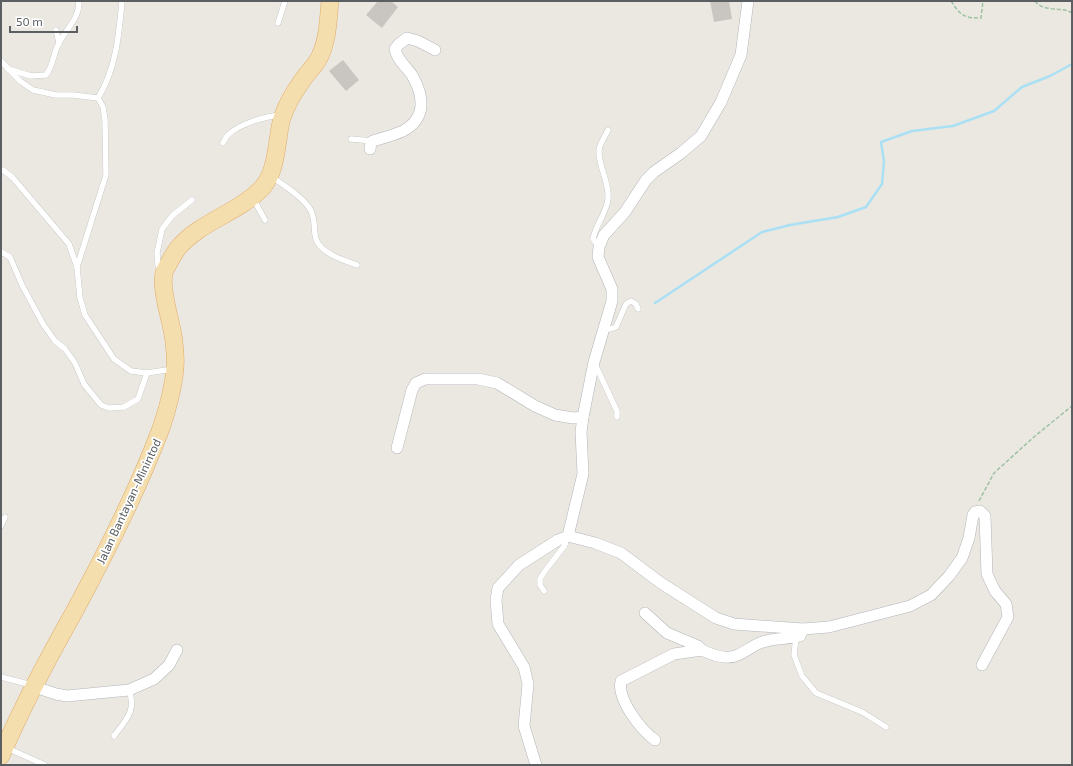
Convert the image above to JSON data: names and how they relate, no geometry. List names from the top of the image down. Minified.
{"streets":{"main road":["Jalan Bantayan-Minintod"]},"scale_bar":"50 m"}
